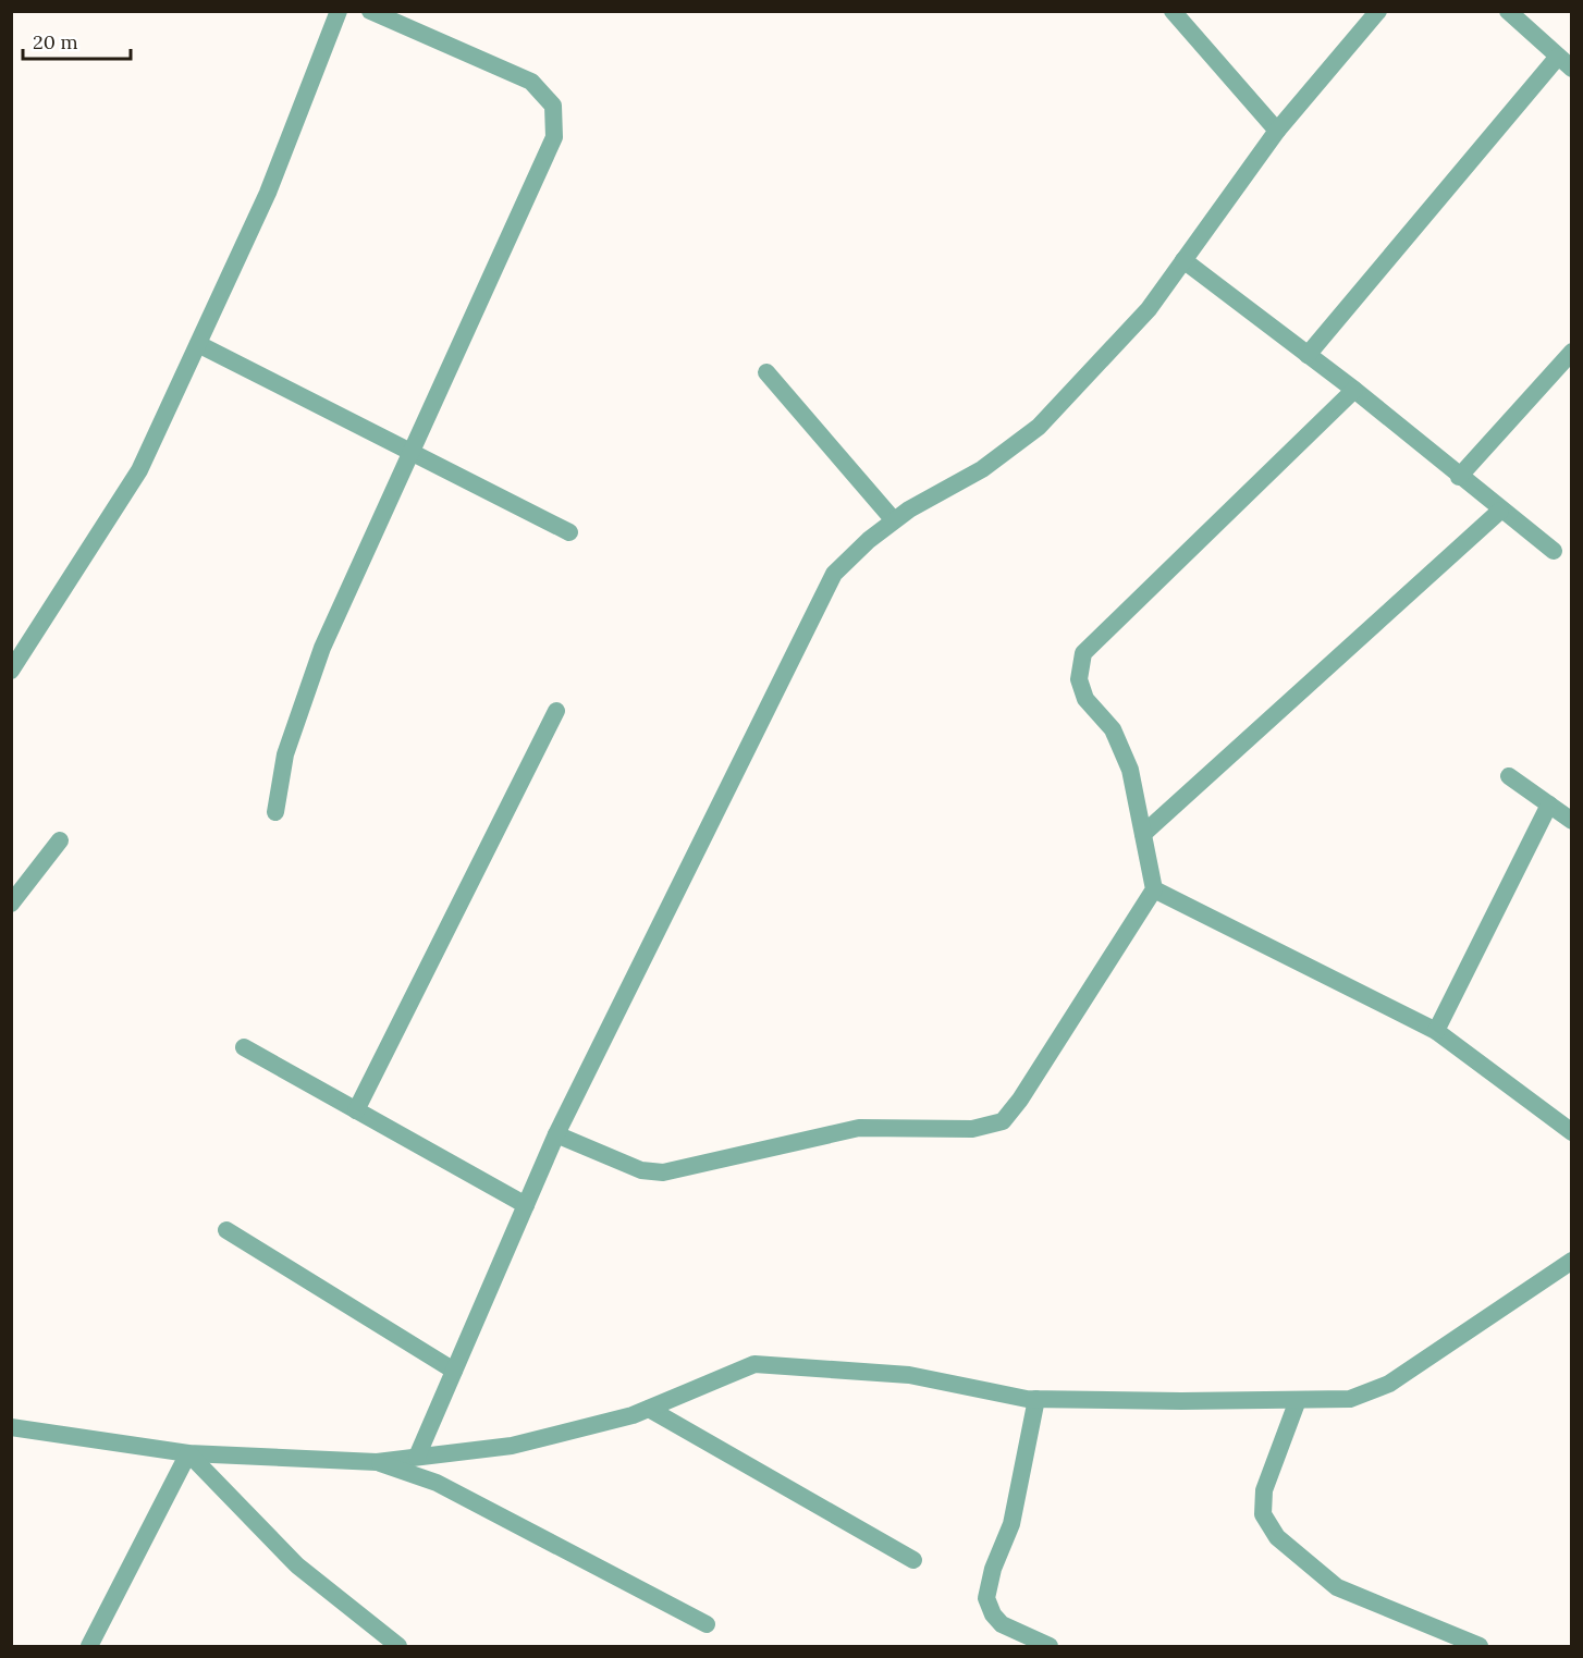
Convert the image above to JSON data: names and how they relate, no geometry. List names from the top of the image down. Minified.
{"scale_bar":"20 m"}
